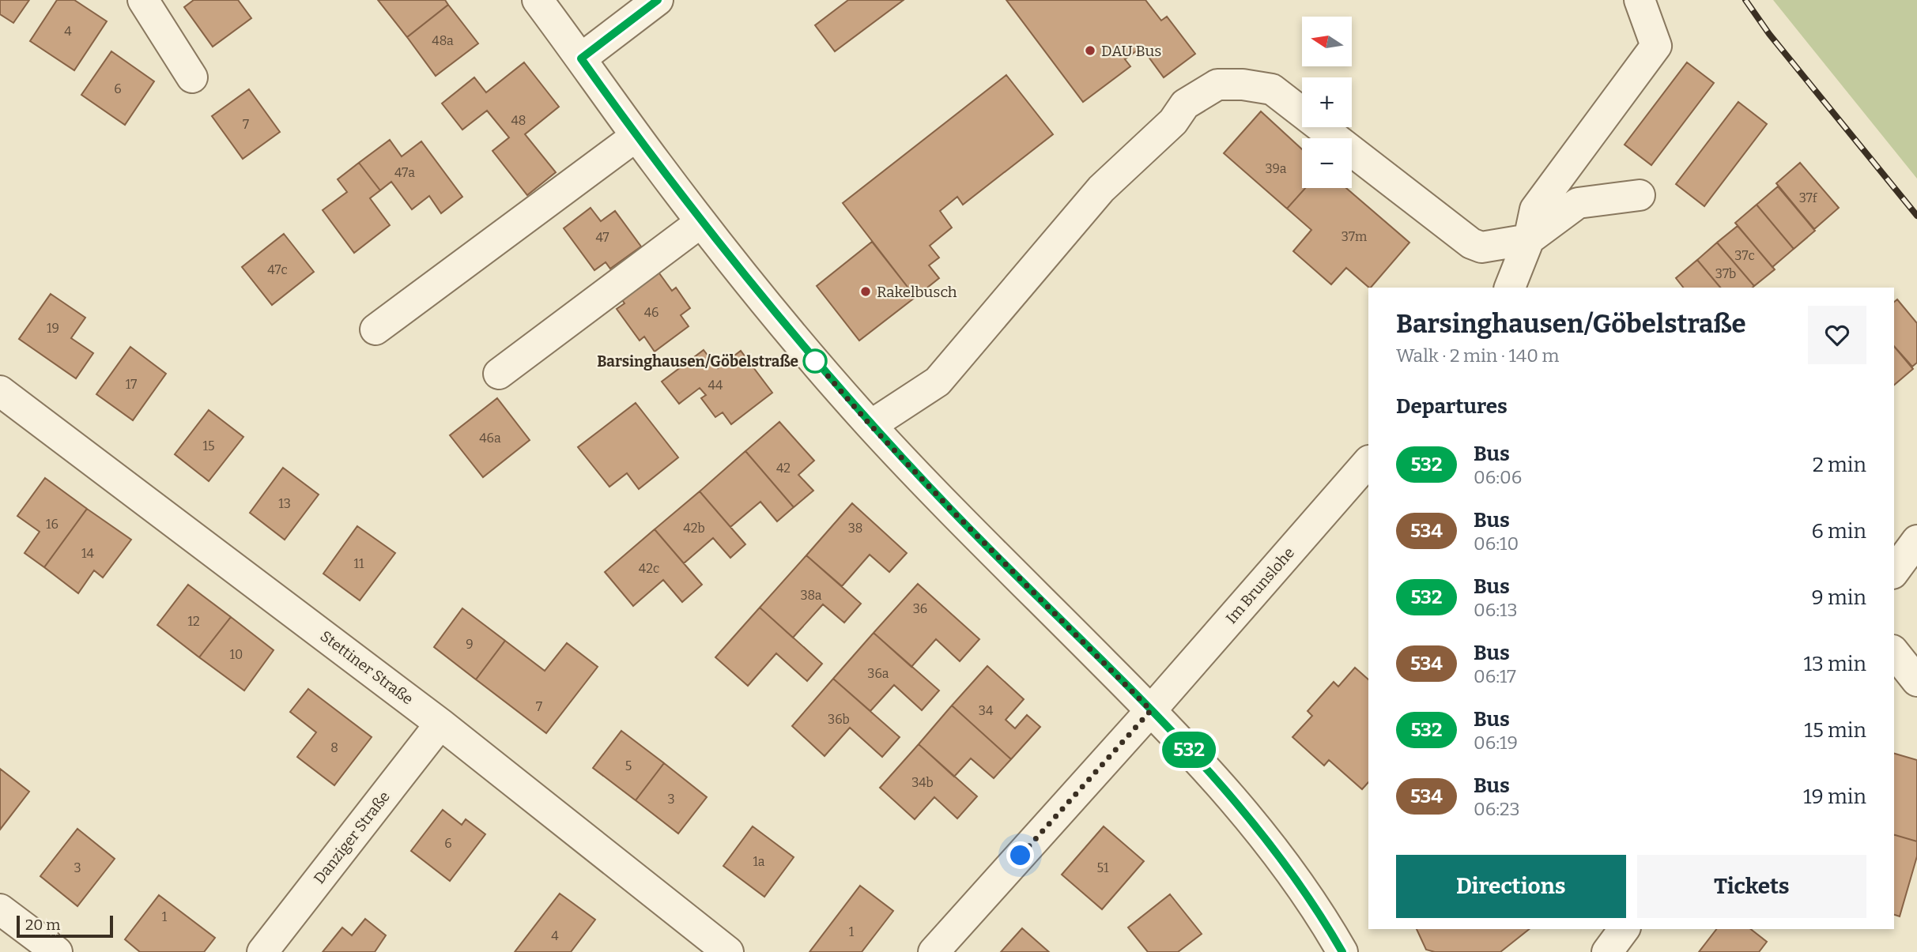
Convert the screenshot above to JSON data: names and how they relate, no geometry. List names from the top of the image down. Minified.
{"streets":{"street":["Im Brunslohe","Stettiner Straße","Danziger Straße"]},"crossings":[["Stettiner Straße","Danziger Straße"]],"places":["DAU Bus","Rakelbusch","Barsinghausen/Göbelstraße"],"lines":["bus line 532"],"house_numbers":["4","48a","6","48","7","39a","47a","37f","37m","47","37c","47c","37b","46","19","17","44","46a","15","42","13","16","42b","38","14","11","42c","38a","36","12","9","10","36a","7","34","36b","8","5","34b","3","6","1a","3","51","1","1","4"],"scale_bar":"20 m","north":"left","page":{"on_map":"532","map_buttons":["+","−"],"heading":[["Barsinghausen/Göbelstraße","Walk · 2 min · 140 m"],"Departures"],"list":[{"mark":"532","name":"Bus","note":"06:06","value":"2 min"},{"mark":"534","name":"Bus","note":"06:10","value":"6 min"},{"mark":"532","name":"Bus","note":"06:13","value":"9 min"},{"mark":"534","name":"Bus","note":"06:17","value":"13 min"},{"mark":"532","name":"Bus","note":"06:19","value":"15 min"},{"mark":"534","name":"Bus","note":"06:23","value":"19 min"}],"buttons":["Directions","Tickets"],"scale":"20 m"}}
